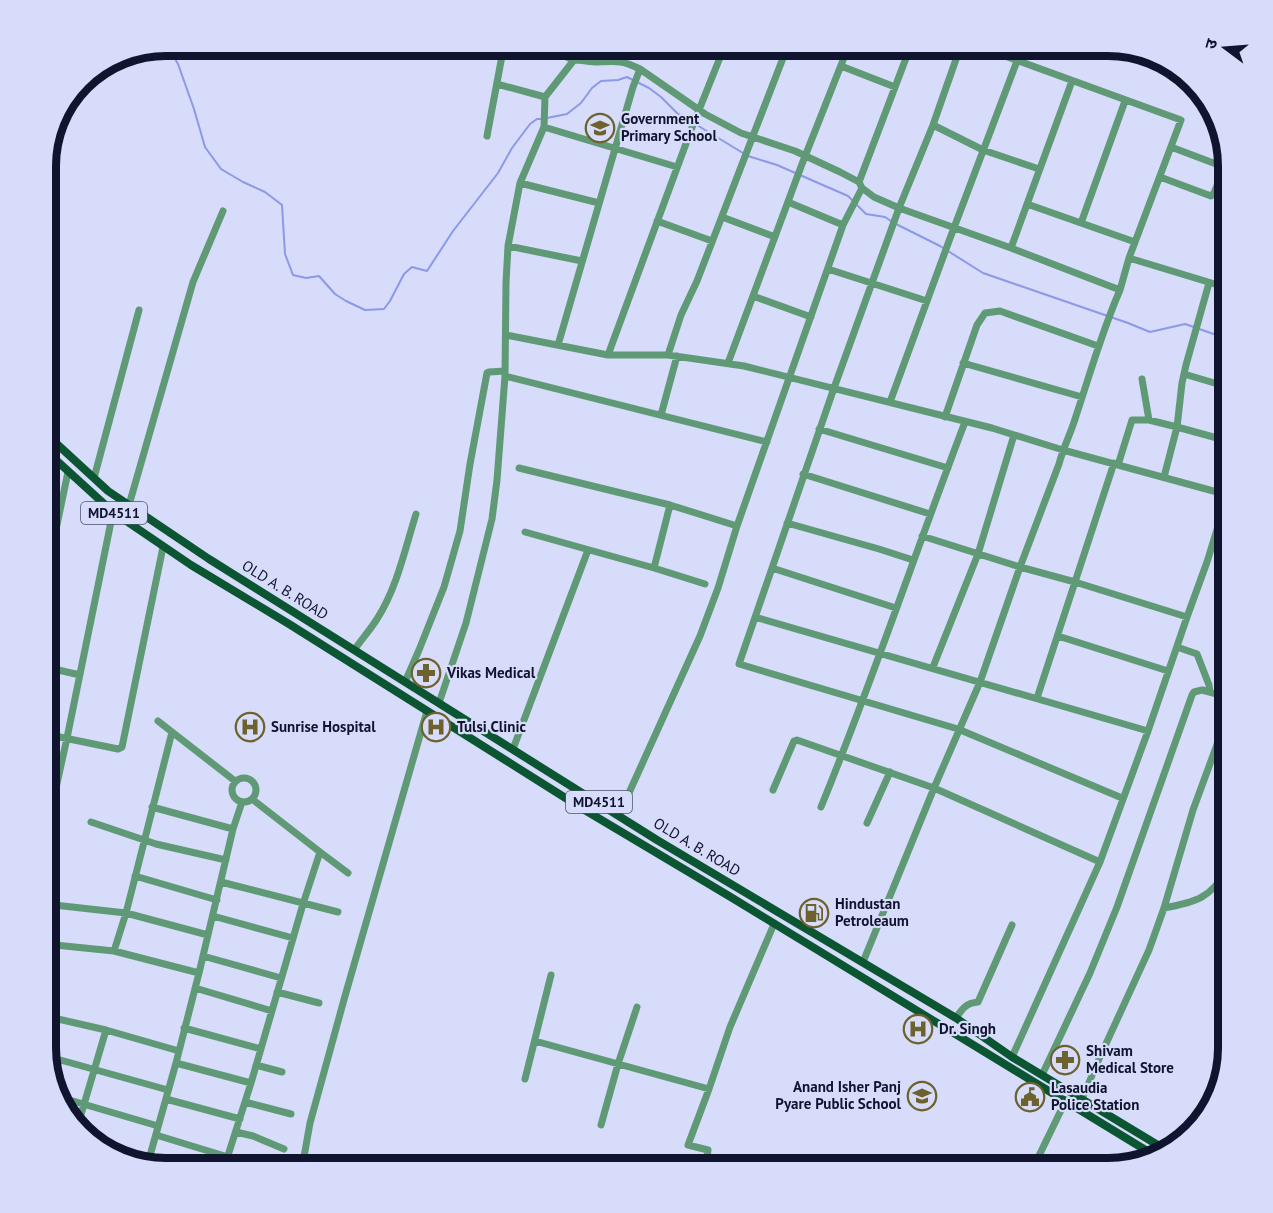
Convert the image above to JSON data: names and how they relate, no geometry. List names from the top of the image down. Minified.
{"streets":{"main road":["MD4511","OLD A. B. ROAD"]},"places":{"school or university":["Government Primary School","Anand Isher Panj Pyare Public School"],"pharmacy":["Vikas Medical","Shivam Medical Store"],"hospital":["Sunrise Hospital","Tulsi Clinic","Dr. Singh"],"fuel station":["Hindustan Petroleaum"],"public building":["Lasaudia Police Station"]},"north":"left"}
